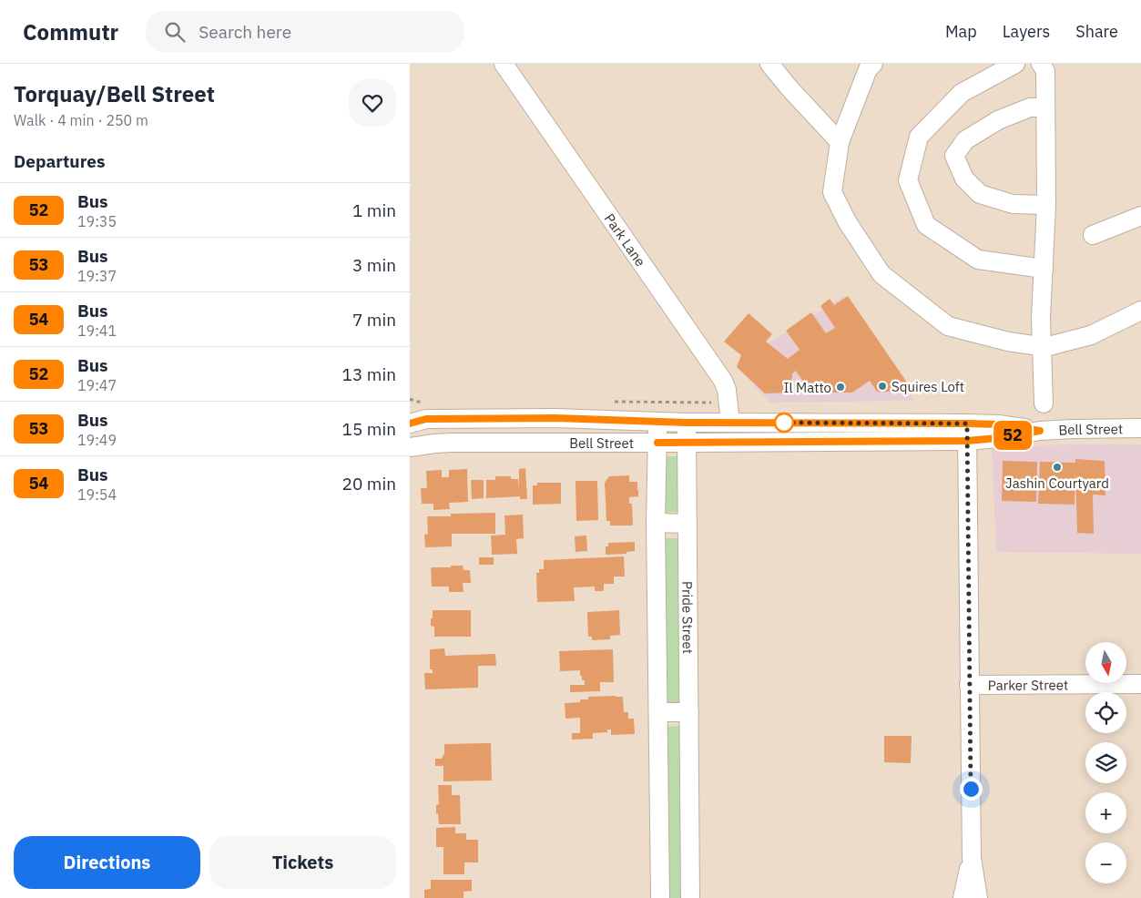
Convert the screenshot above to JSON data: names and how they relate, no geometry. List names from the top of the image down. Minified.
{"streets":{"street":["Park Lane","Bell Street","Pride Street","Parker Street"]},"crossings":[["Park Lane","Bell Street"],["Bell Street","Pride Street"]],"places":["Squires Loft","Il Matto","Jashin Courtyard"],"lines":["bus line 52"],"north":"bottom","page":{"header":"Commutr","search":"Search here","nav":["Map","Layers","Share"],"heading":[["Torquay/Bell Street","Walk · 4 min · 250 m"],"Departures"],"on_map":"52","list":[{"mark":"52","name":"Bus","note":"19:35","value":"1 min"},{"mark":"53","name":"Bus","note":"19:37","value":"3 min"},{"mark":"54","name":"Bus","note":"19:41","value":"7 min"},{"mark":"52","name":"Bus","note":"19:47","value":"13 min"},{"mark":"53","name":"Bus","note":"19:49","value":"15 min"},{"mark":"54","name":"Bus","note":"19:54","value":"20 min"}],"map_buttons":["+","−"],"buttons":["Directions","Tickets"]}}
